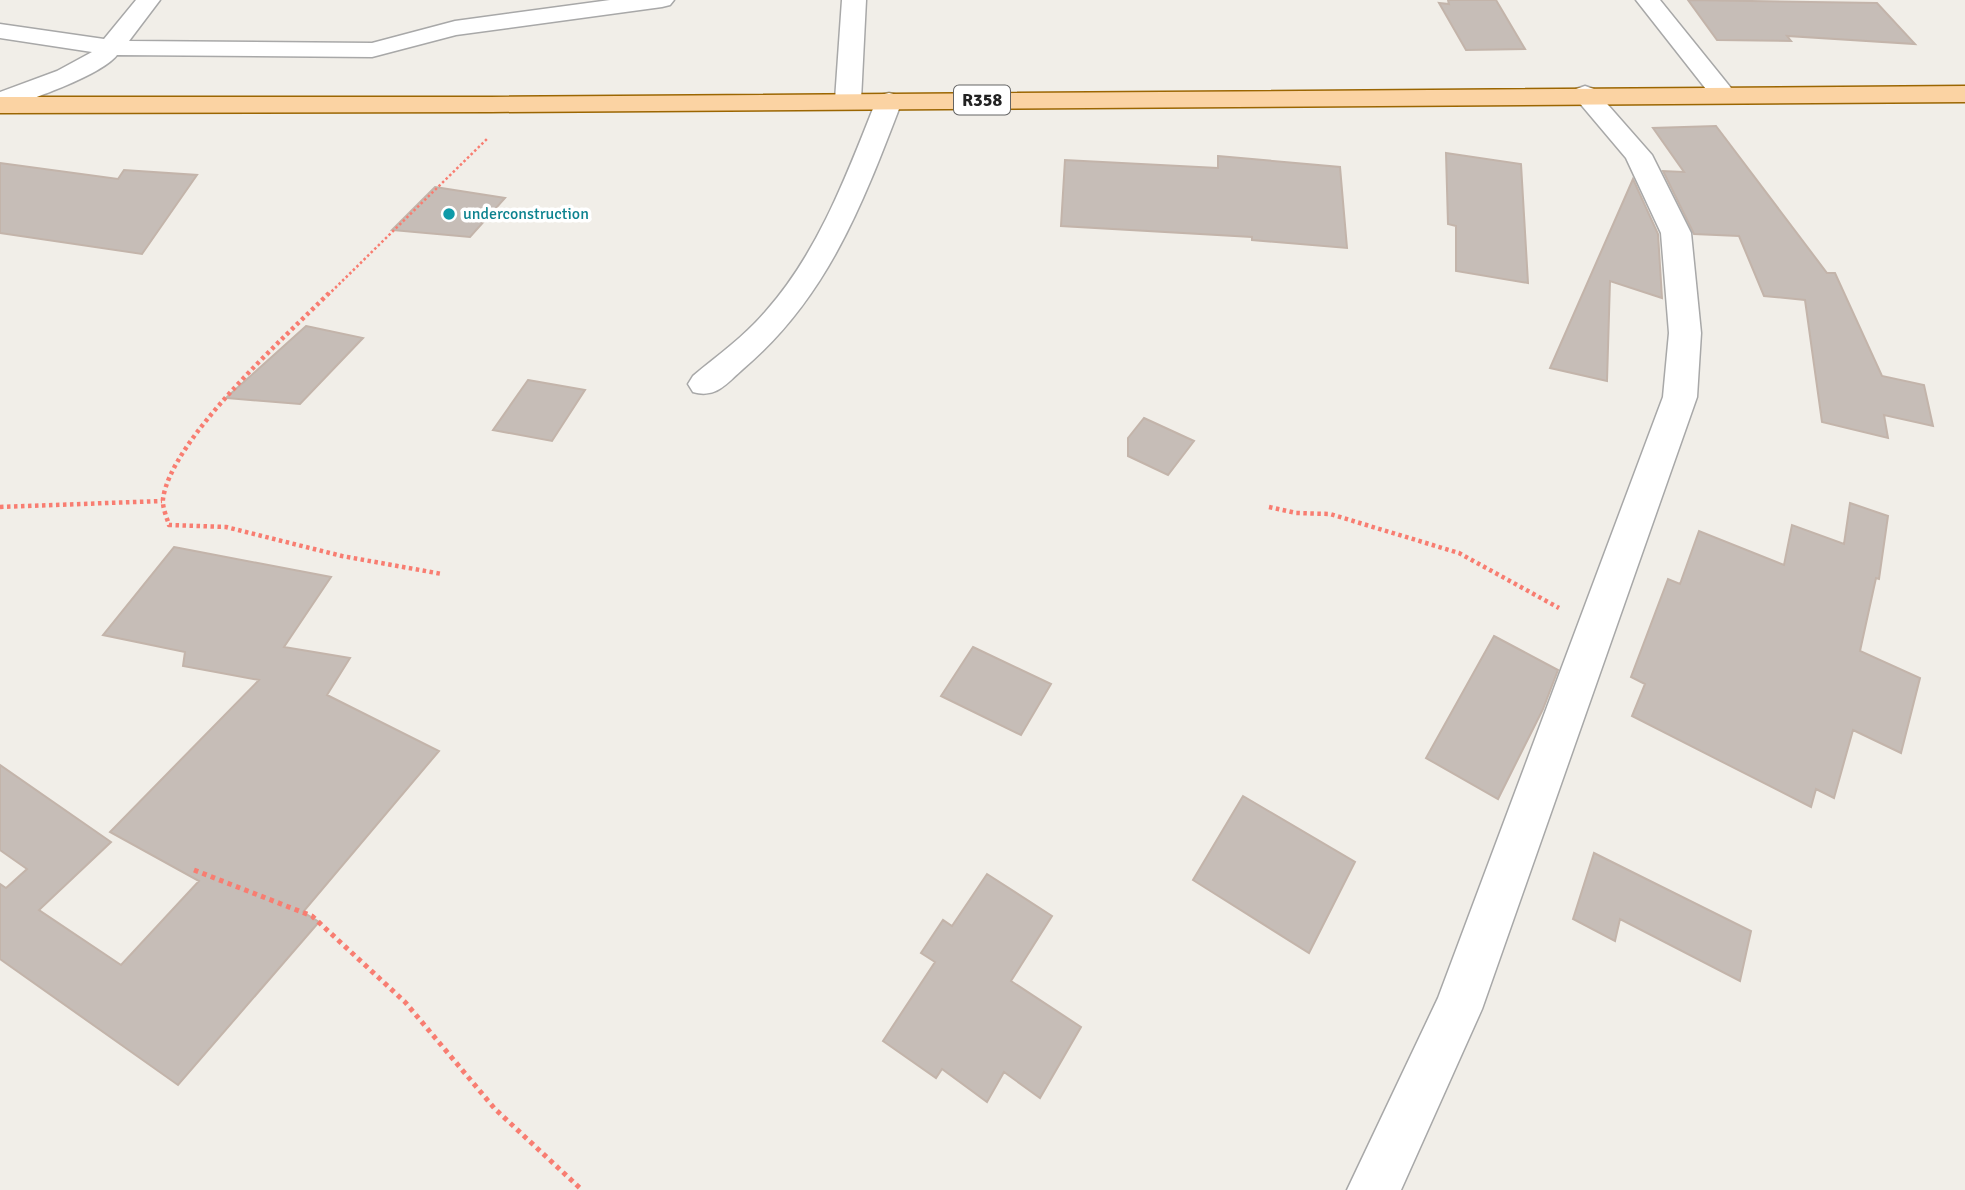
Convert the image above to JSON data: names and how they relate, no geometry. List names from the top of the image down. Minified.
{"streets":{"main road":["R358"]},"places":["underconstruction"]}
